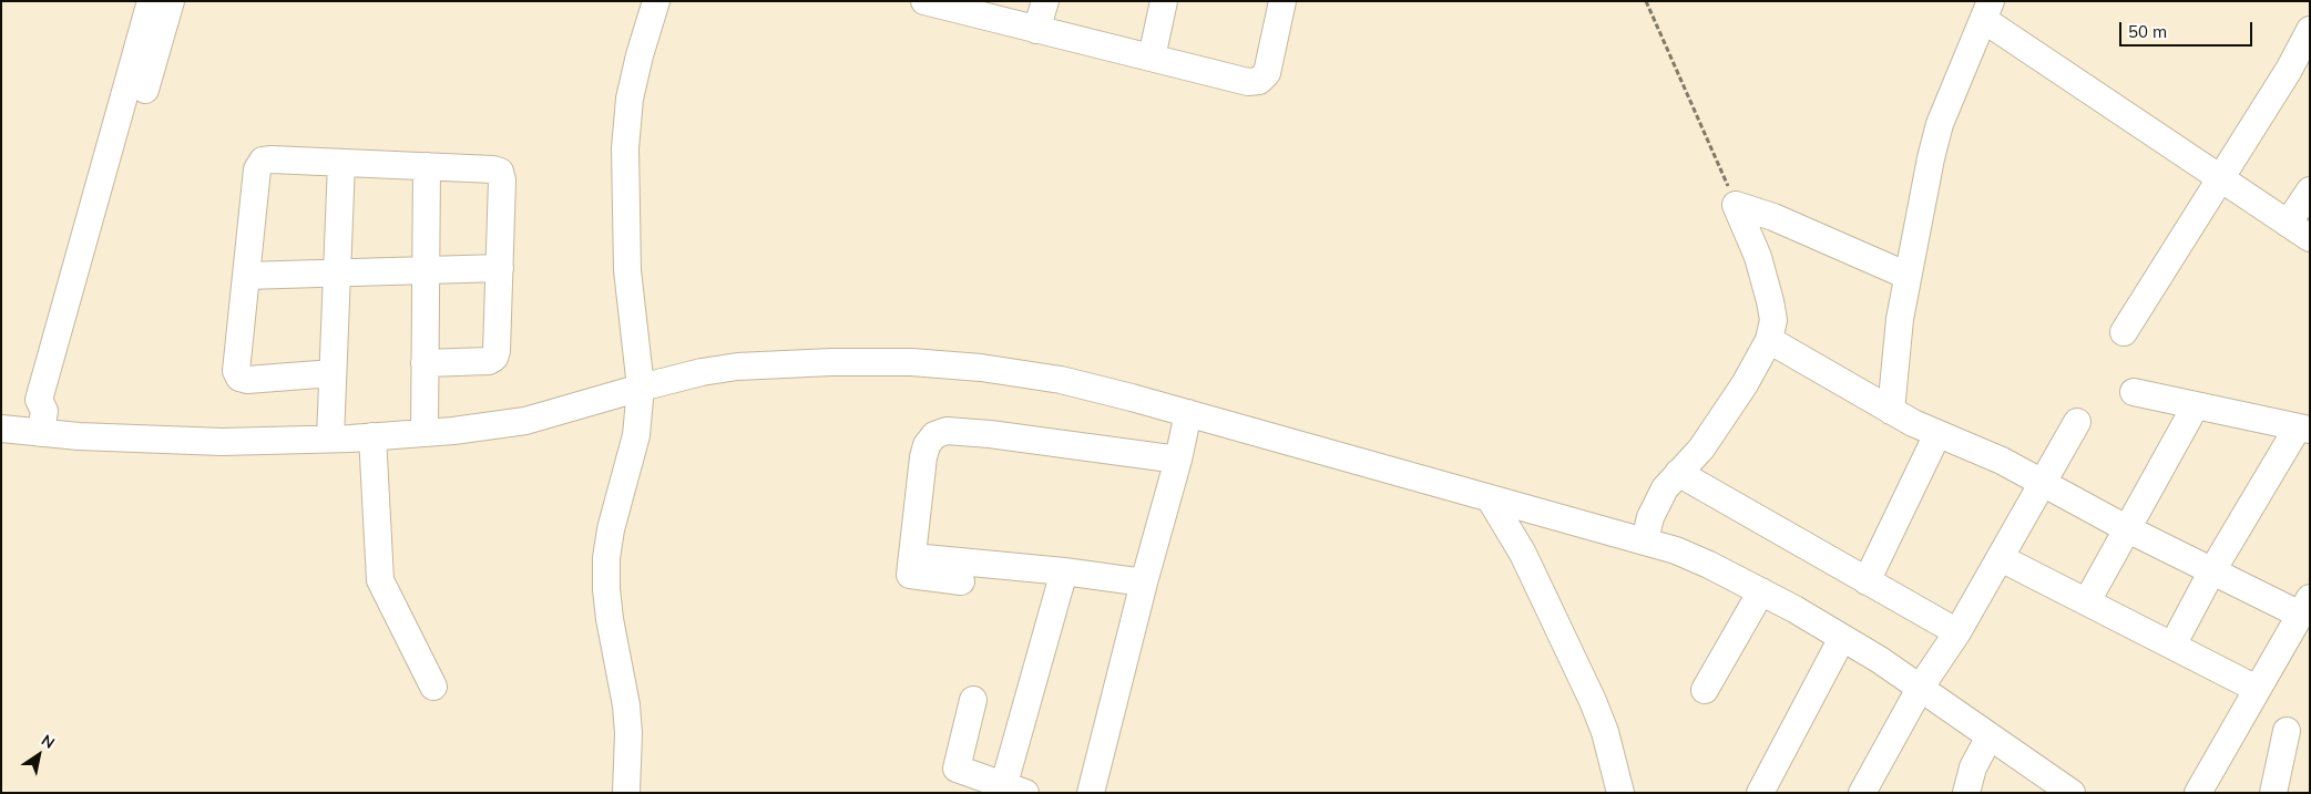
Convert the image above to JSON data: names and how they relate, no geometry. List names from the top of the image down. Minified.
{"scale_bar":"50 m","north":"top right"}
